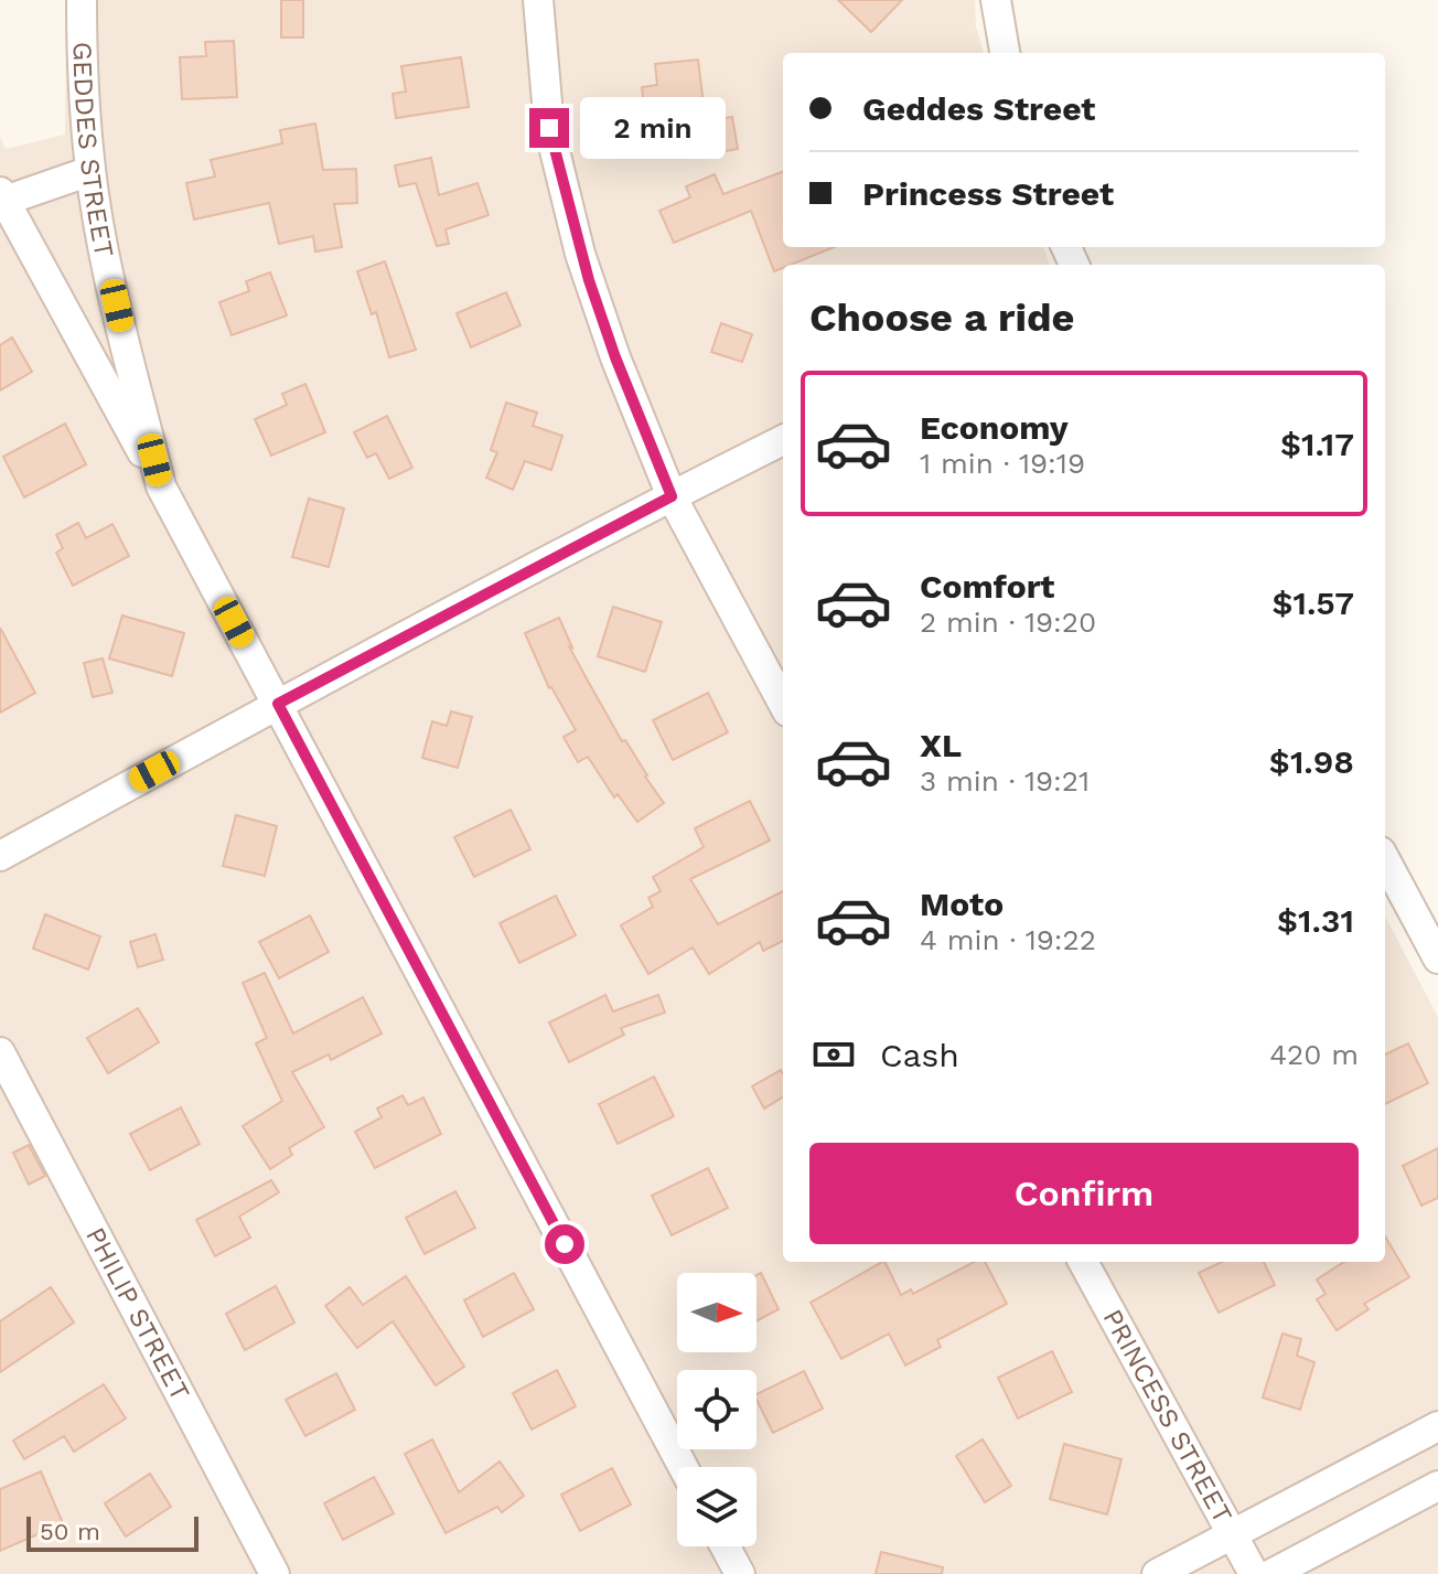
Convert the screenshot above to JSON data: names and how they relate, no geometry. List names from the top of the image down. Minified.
{"streets":{"street":["GEDDES STREET","PHILIP STREET","PRINCESS STREET"]},"scale_bar":"50 m","north":"right","page":{"banner":["Geddes Street","Princess Street"],"bubble":"2 min","heading":"Choose a ride","list":[{"name":"Economy","note":"1 min · 19:19","value":"$1.17"},{"name":"Comfort","note":"2 min · 19:20","value":"$1.57"},{"name":"XL","note":"3 min · 19:21","value":"$1.98"},{"name":"Moto","note":"4 min · 19:22","value":"$1.31"}],"pay":["Cash","420 m"],"buttons":"Confirm","scale":"50 m"}}
